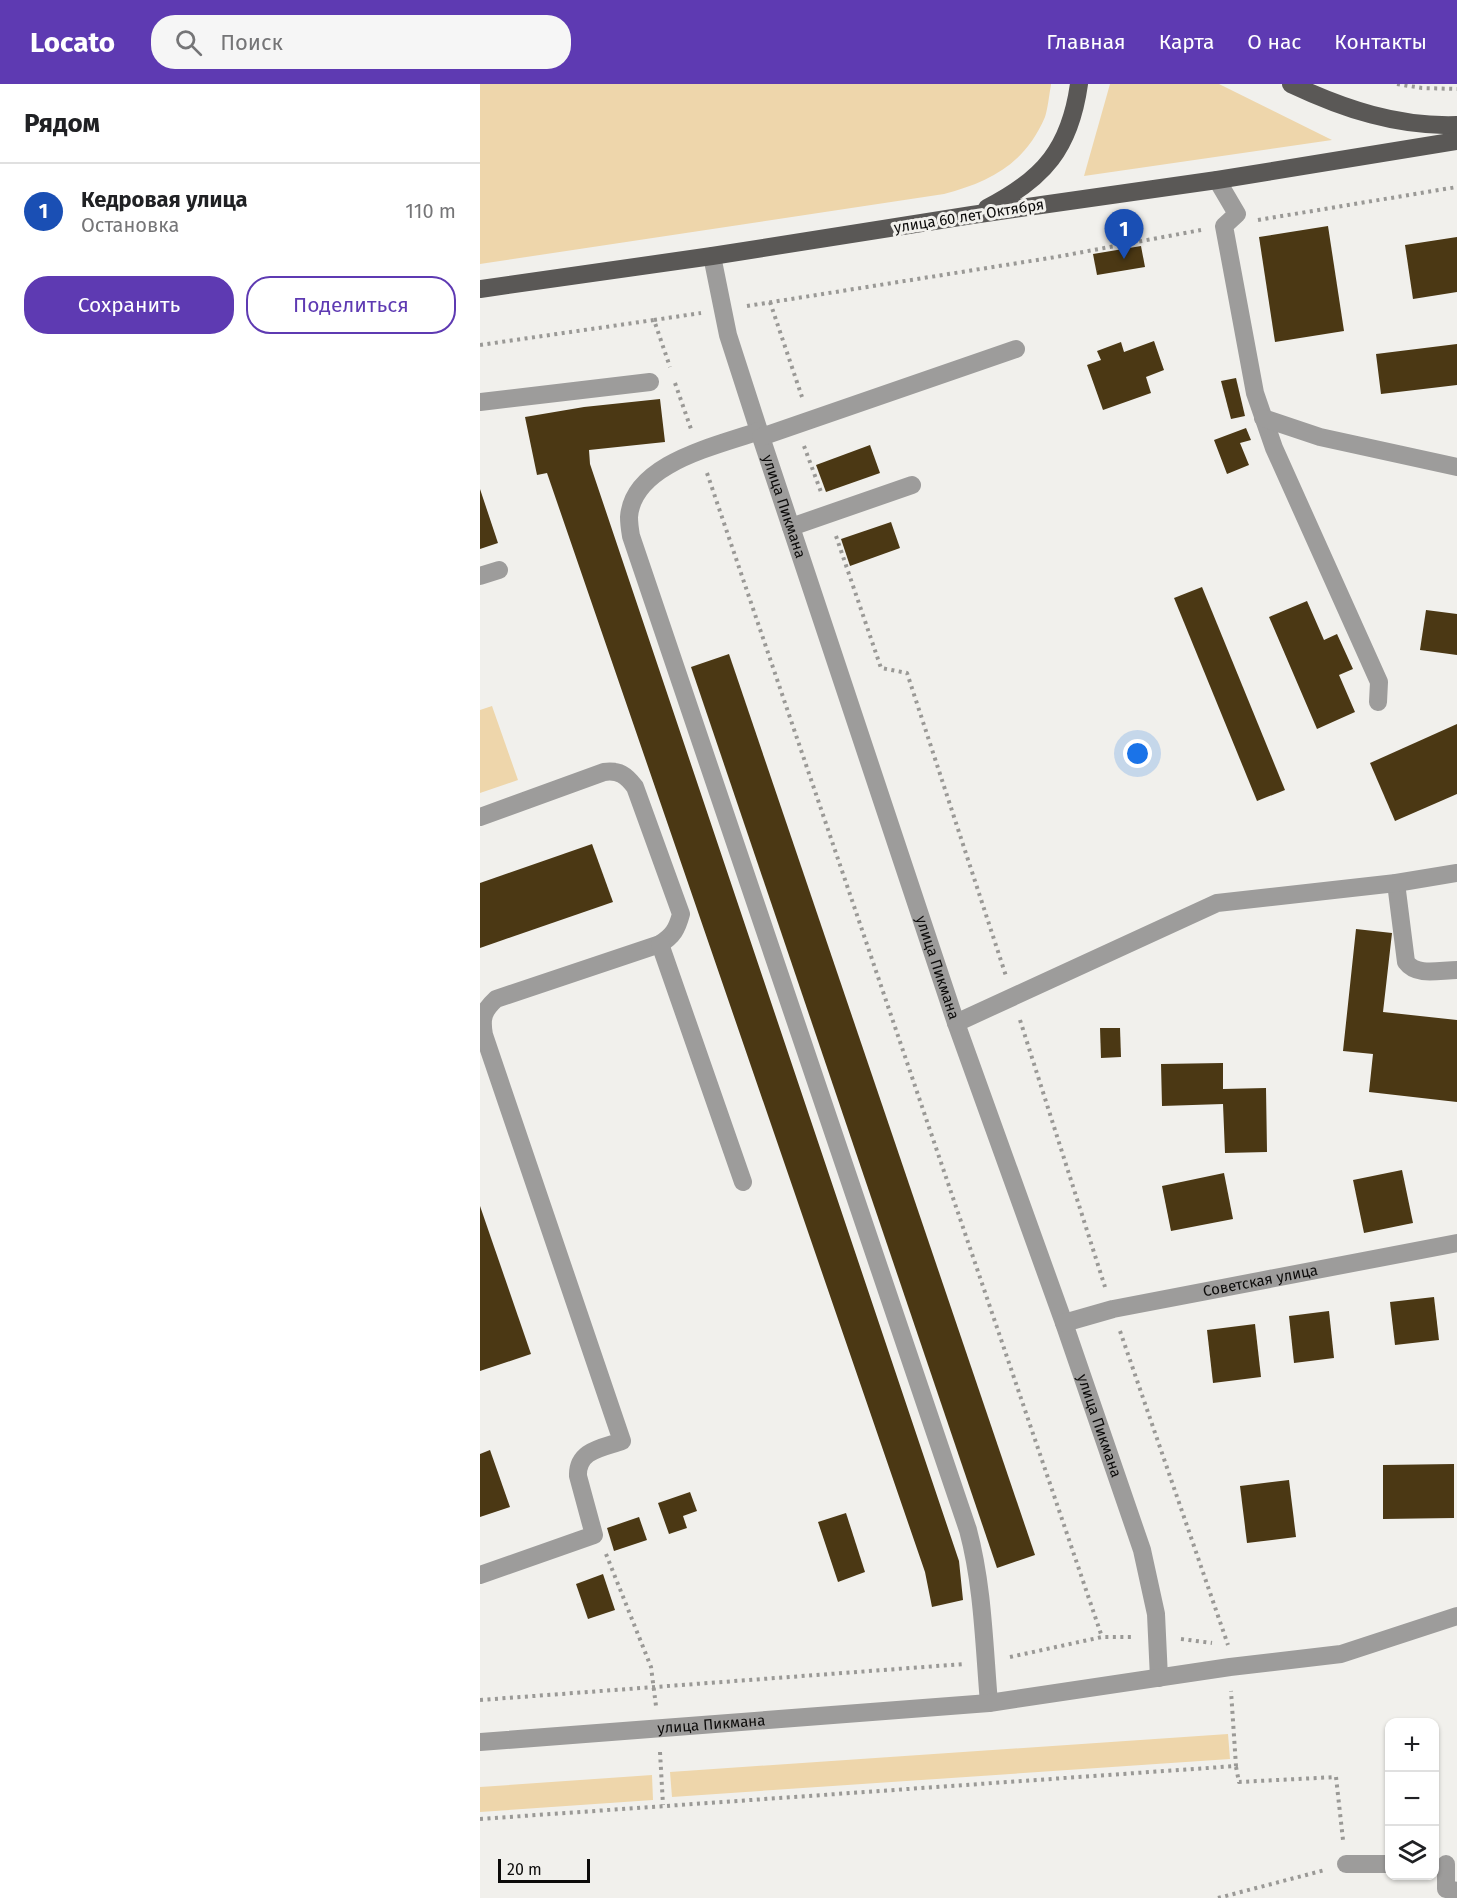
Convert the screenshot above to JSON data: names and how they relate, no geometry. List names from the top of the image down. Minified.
{"streets":{"main road":["улица 60 лет Октября"],"street":["улица Пикмана","Советская улица"]},"crossings":[["улица 60 лет Октября","улица Пикмана"],["улица Пикмана","Советская улица"]],"scale_bar":"20 m","page":{"header":"Locato","search":"Поиск","nav":["Главная","Карта","О нас","Контакты"],"heading":"Рядом","list":[{"mark":"1","name":"Кедровая улица","note":"Остановка","value":"110 m"}],"pins":"1","buttons":["Сохранить","Поделиться"],"map_buttons":["+","−"],"scale":"20 m"}}
